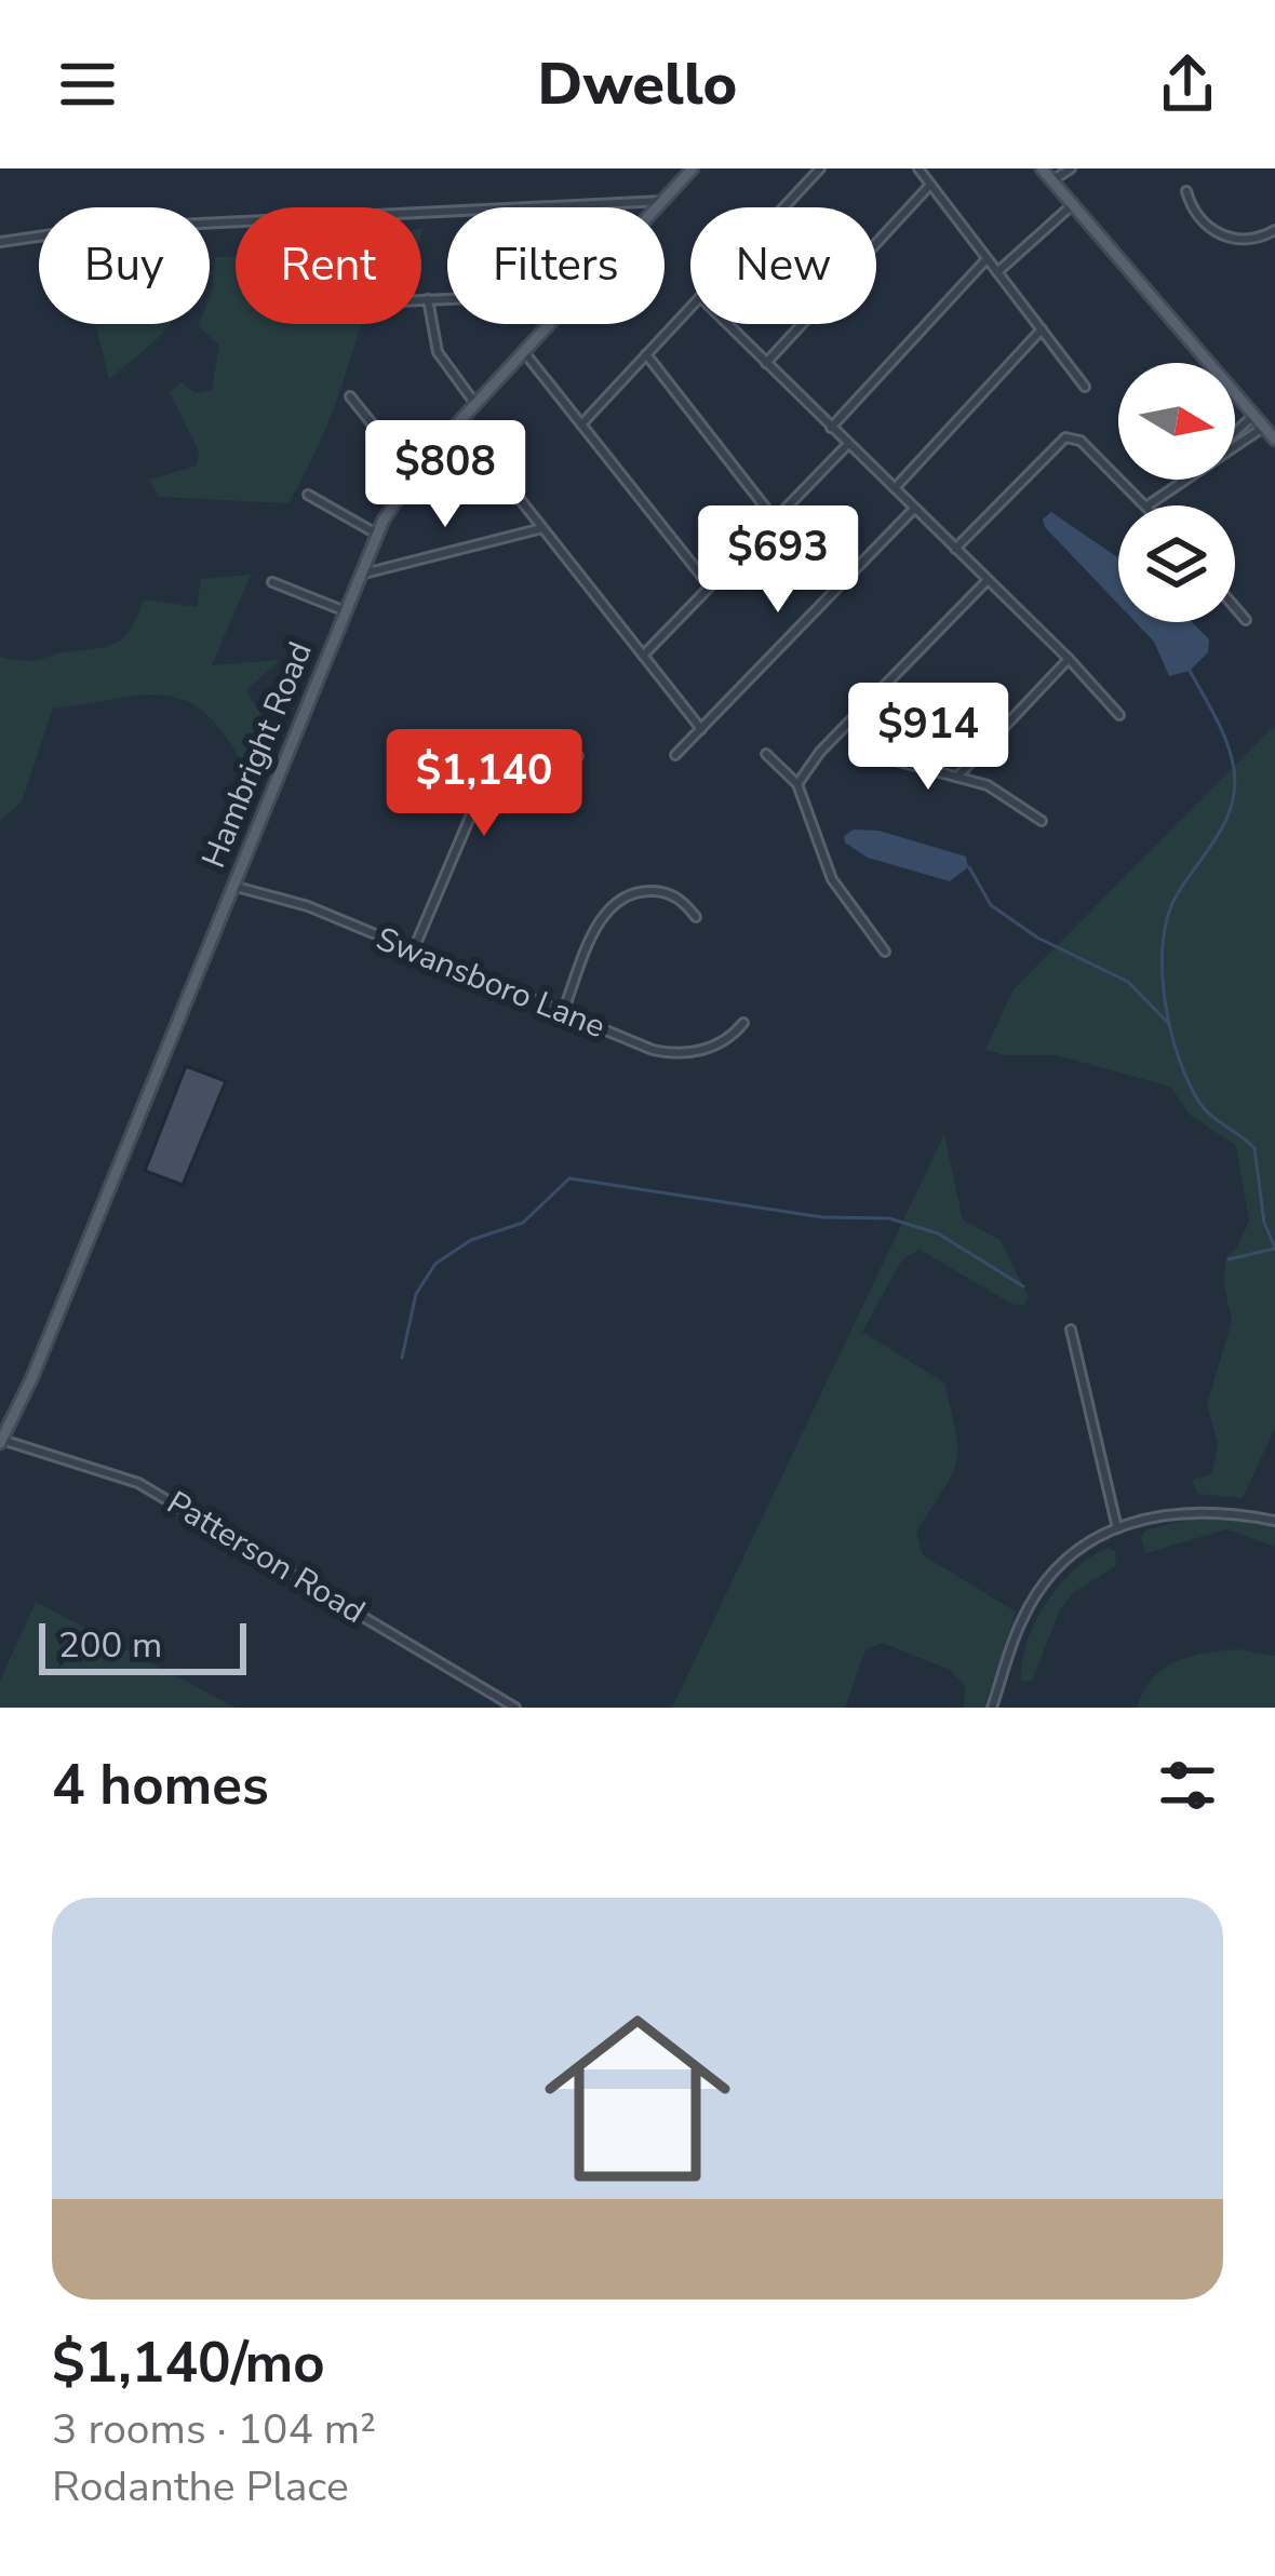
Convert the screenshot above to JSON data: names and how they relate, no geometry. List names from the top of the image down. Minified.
{"streets":{"main road":["Hambright Road"],"street":["Swansboro Lane","Patterson Road"]},"crossings":[["Hambright Road","Swansboro Lane"],["Hambright Road","Patterson Road"]],"scale_bar":"200 m","north":"right","page":{"header":"Dwello","chip":["Buy","Rent","Filters","New"],"price":["$808","$693","$914","$1,140"],"scale":"200 m","heading":"4 homes","list":[{"name":"$1,140/mo","note":"3 rooms · 104 m² · Rodanthe Place"}]}}
